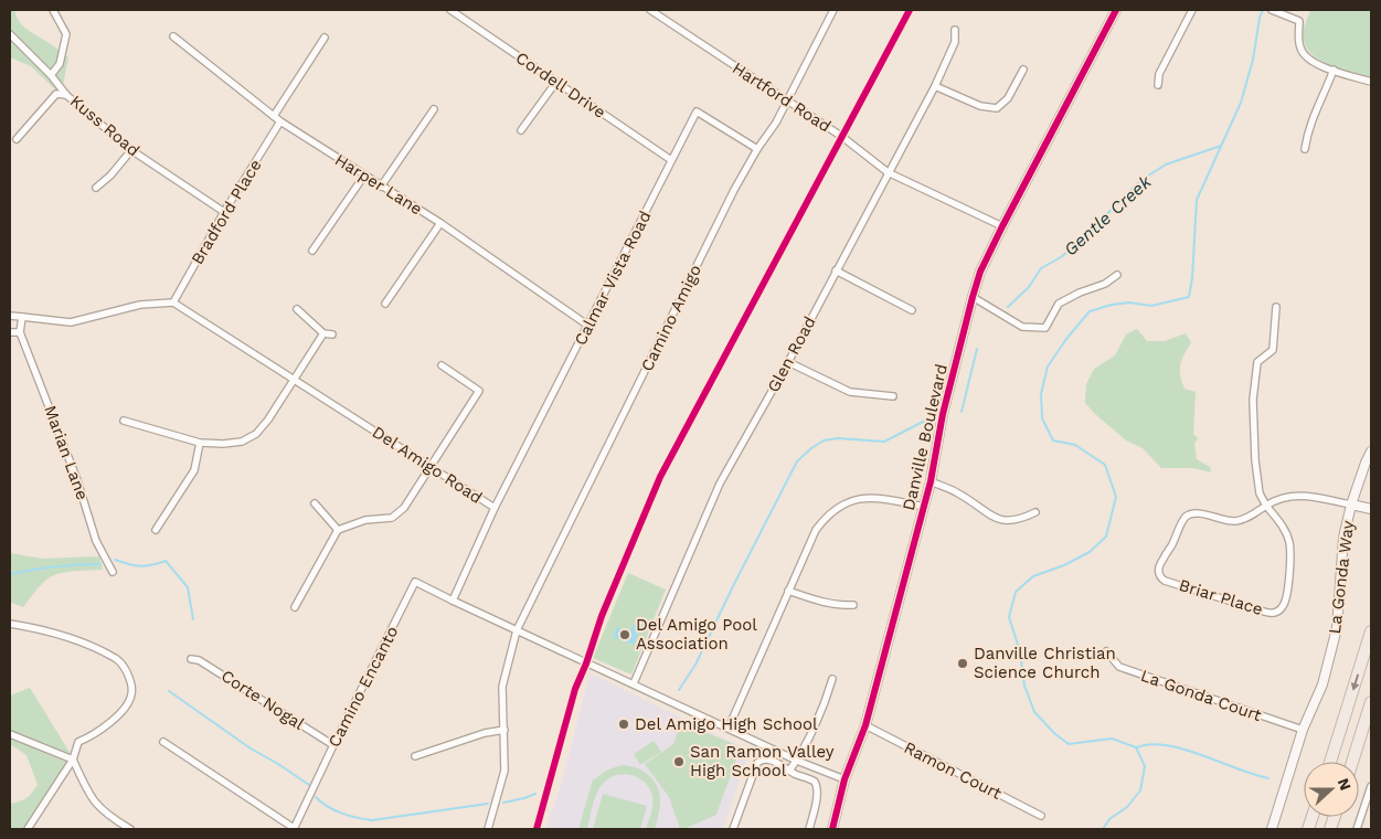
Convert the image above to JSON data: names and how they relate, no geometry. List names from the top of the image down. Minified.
{"streets":{"main road":["Danville Boulevard","La Gonda Way"],"street":["Cordell Drive","Hartford Road","Kuss Road","Harper Lane","Bradford Place","Calmar Vista Road","Camino Amigo","Glen Road","Marian Lane","Del Amigo Road","Briar Place","Camino Encanto","La Gonda Court","Corte Nogal","Ramon Court"]},"crossings":[["Cordell Drive","Calmar Vista Road"],["Hartford Road","Camino Amigo"],["Hartford Road","Glen Road"],["Hartford Road","Danville Boulevard"],["Kuss Road","Bradford Place"],["Harper Lane","Bradford Place"],["Harper Lane","Calmar Vista Road"],["Bradford Place","Del Amigo Road"],["Calmar Vista Road","Camino Amigo"],["Calmar Vista Road","Del Amigo Road"],["Danville Boulevard","Ramon Court"],["Del Amigo Road","Camino Encanto"],["La Gonda Way","La Gonda Court"],["Camino Encanto","Corte Nogal"]],"water":["Gentle Creek"],"places":["Del Amigo Pool Association","Danville Christian Science Church","Del Amigo High School","San Ramon Valley High School"],"north":"right"}
